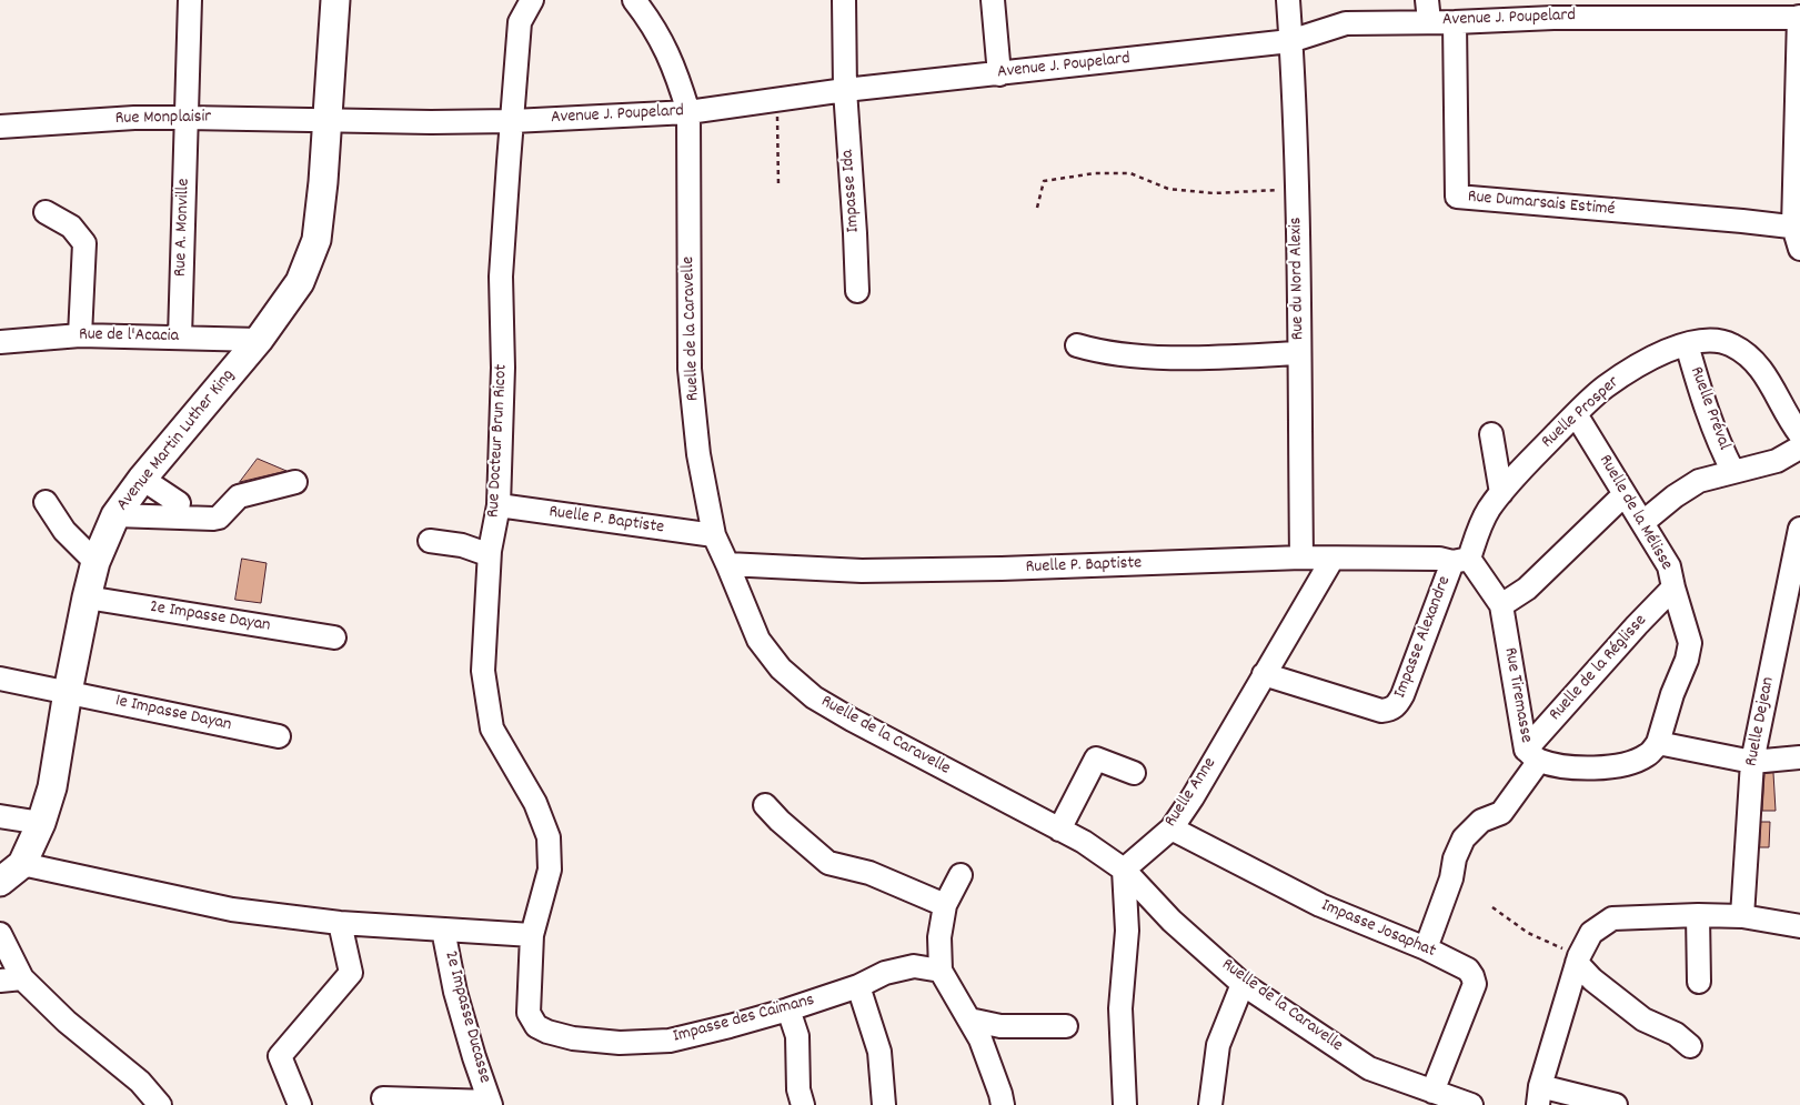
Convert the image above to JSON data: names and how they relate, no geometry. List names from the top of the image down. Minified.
{"streets":{"main road":["Avenue Martin Luther King"],"street":["Avenue J. Poupelard","Rue Monplaisir","Impasse Ida","Rue Dumarsais Estimé","Rue A. Monville","Rue du Nord Alexis","Ruelle de la Caravelle","Rue de l'Acacia","Ruelle Préval","Ruelle Prosper","Rue Docteur Brun Ricot","Ruelle de la Mélisse","Ruelle P. Baptiste","2e Impasse Dayan","Impasse Alexandre","Ruelle de la Réglisse","Rue Tiremasse","1e Impasse Dayan","Ruelle Dejean","Ruelle Anne","Impasse Josaphat","2e Impasse Ducasse","Impasse des Caïmans"]},"crossings":[["Avenue J. Poupelard","Rue Monplaisir"],["Avenue J. Poupelard","Impasse Ida"],["Avenue J. Poupelard","Rue Dumarsais Estimé"],["Avenue J. Poupelard","Rue du Nord Alexis"],["Avenue J. Poupelard","Ruelle de la Caravelle"],["Avenue J. Poupelard","Avenue Martin Luther King"],["Avenue J. Poupelard","Rue Docteur Brun Ricot"],["Rue Monplaisir","Rue A. Monville"],["Rue Monplaisir","Avenue Martin Luther King"],["Rue A. Monville","Rue de l'Acacia"],["Rue du Nord Alexis","Ruelle P. Baptiste"],["Ruelle de la Caravelle","Ruelle P. Baptiste"],["Ruelle de la Caravelle","Ruelle Anne"],["Ruelle de la Caravelle","Impasse Josaphat"],["Rue de l'Acacia","Avenue Martin Luther King"],["Ruelle Préval","Ruelle Prosper"],["Ruelle Prosper","Ruelle de la Mélisse"],["Ruelle Prosper","Ruelle P. Baptiste"],["Ruelle Prosper","Impasse Alexandre"],["Ruelle Prosper","Rue Tiremasse"],["Avenue Martin Luther King","2e Impasse Dayan"],["Avenue Martin Luther King","1e Impasse Dayan"],["Rue Docteur Brun Ricot","Ruelle P. Baptiste"],["Rue Docteur Brun Ricot","Impasse des Caïmans"],["Ruelle de la Mélisse","Ruelle de la Réglisse"],["Ruelle de la Mélisse","Rue Tiremasse"],["Ruelle P. Baptiste","Impasse Alexandre"],["Ruelle P. Baptiste","Rue Tiremasse"],["Ruelle P. Baptiste","Ruelle Anne"],["Impasse Alexandre","Rue Tiremasse"],["Impasse Alexandre","Ruelle Anne"],["Ruelle de la Réglisse","Rue Tiremasse"],["Ruelle de la Réglisse","Impasse Josaphat"],["Ruelle Anne","Impasse Josaphat"]]}
